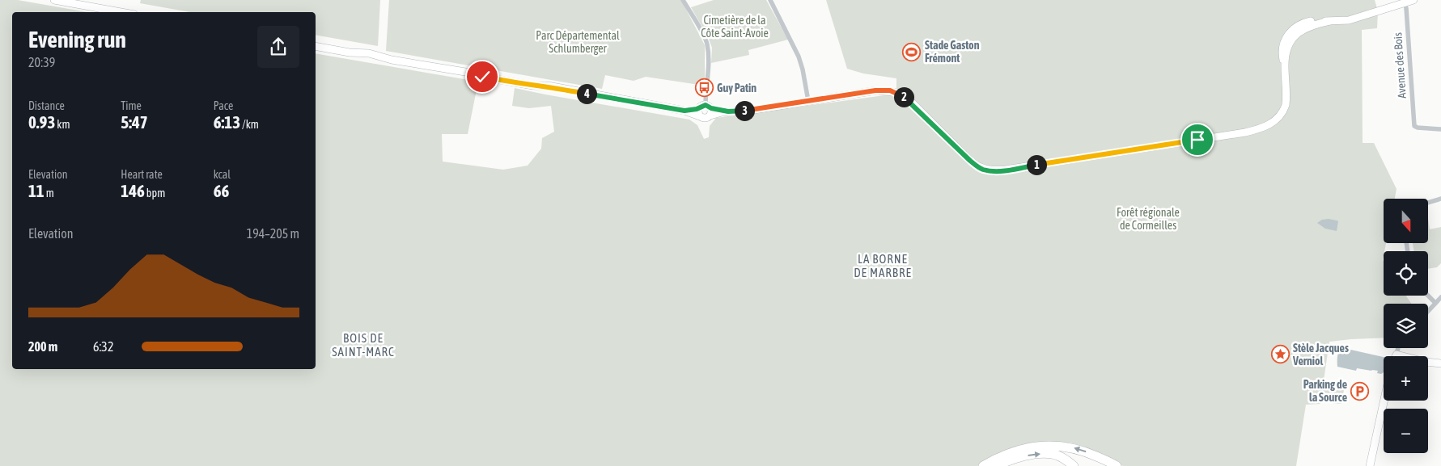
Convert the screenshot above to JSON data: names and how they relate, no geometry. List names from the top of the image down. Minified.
{"streets":{"street":["Avenue des Bois"]},"districts":["LA BORNE DE MARBRE","BOIS DE SAINT-MARC"],"parks":["Cimetière de la Côte Saint-Avoie","Parc Départemental Schlumberger","Forêt régionale de Cormeilles"],"places":{"sports":["Stade Gaston Frémont"],"bus stop":["Guy Patin"],"place":["Stèle Jacques Verniol"],"parking":["Parking de la Source"]},"north":"bottom","page":{"heading":["Evening run","20:39"],"stats":[["Distance","0.93 km"],["Time","5:47"],["Pace","6:13 /km"],["Elevation","11 m"],["Heart rate","146 bpm"],["kcal","66"]],"pins":["4","2","3","1"],"map_buttons":["+","−"],"chart":["Elevation","194–205 m"],"list":[{"name":"200 m","note":"6:32"}]}}
